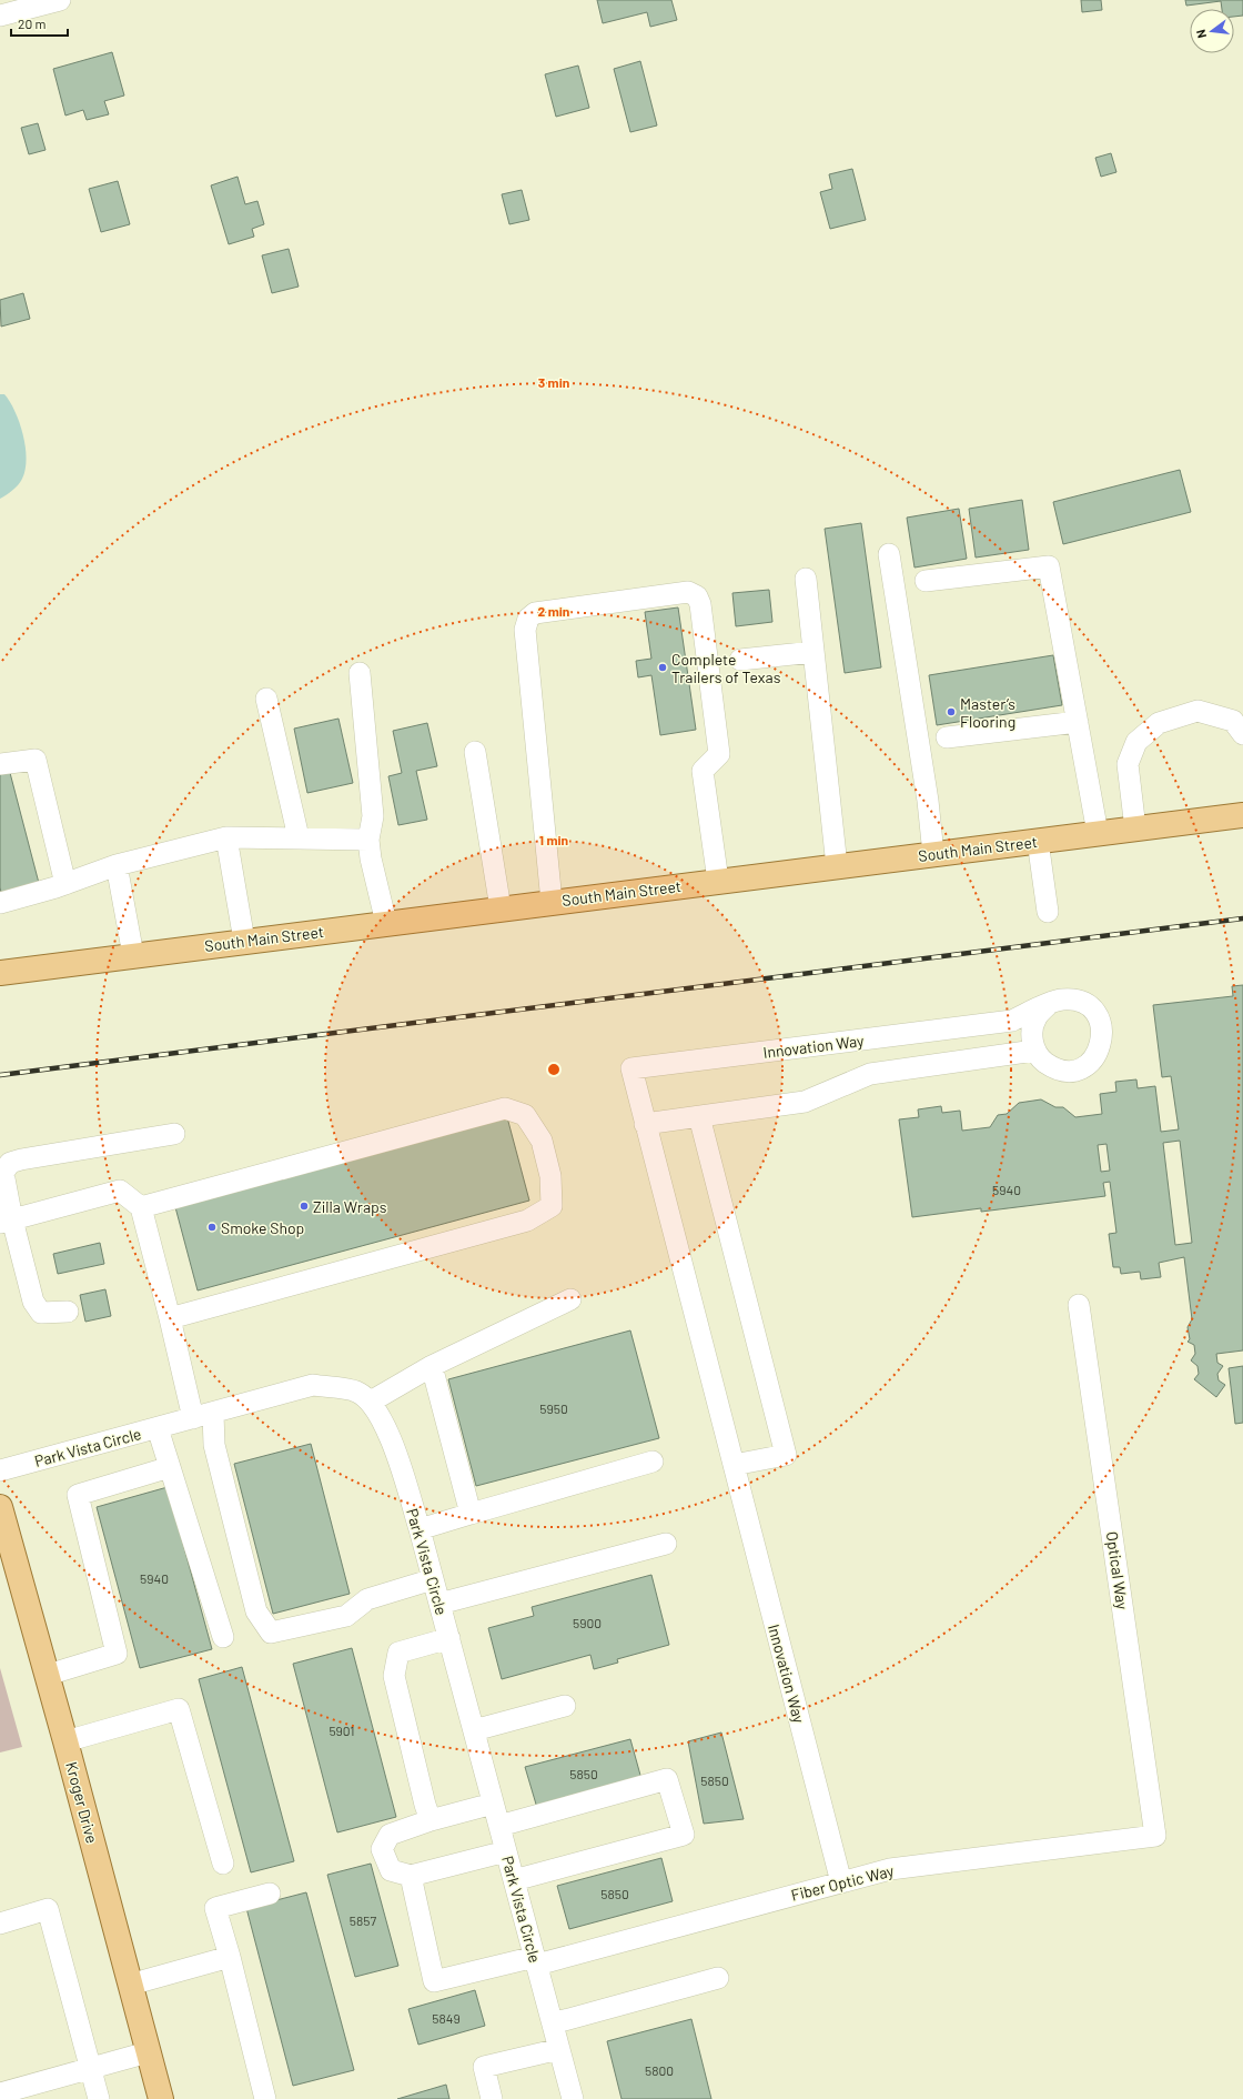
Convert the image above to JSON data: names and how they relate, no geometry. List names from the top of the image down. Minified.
{"streets":{"main road":["South Main Street","Kroger Drive"],"street":["Innovation Way","Park Vista Circle","Optical Way","Fiber Optic Way"]},"crossings":[["Innovation Way","Fiber Optic Way"],["Park Vista Circle","Fiber Optic Way"],["Optical Way","Fiber Optic Way"]],"places":["Complete Trailers of Texas","Master’s Flooring","Zilla Wraps","Smoke Shop"],"house_numbers":["5940","5950","5940","5900","5901","5850","5850","5850","5857","5849","5800"],"scale_bar":"20 m","north":"left","rings":["3 min","2 min","1 min"]}
